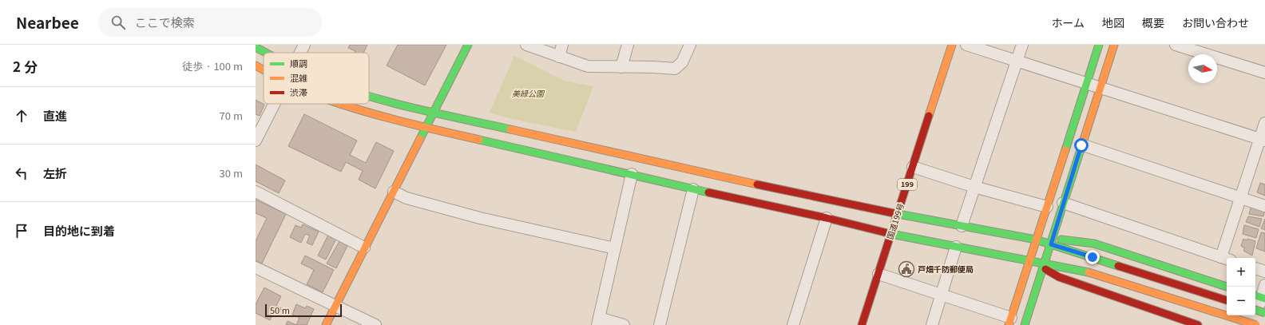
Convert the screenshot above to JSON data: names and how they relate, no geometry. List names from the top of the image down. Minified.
{"streets":{"main road":["199","国道199号"]},"parks":["美緑公園"],"places":{"public building":["戸畑千防郵便局"]},"legend":["順調","混雑","渋滞"],"scale_bar":"50 m","north":"right","page":{"header":"Nearbee","search":"ここで検索","nav":["ホーム","地図","概要","お問い合わせ"],"heading":["2 分","徒歩 · 100 m"],"list":[["直進","70 m"],["左折","30 m"],"目的地に到着"],"map_buttons":["+","−"],"scale":"50 m"}}
